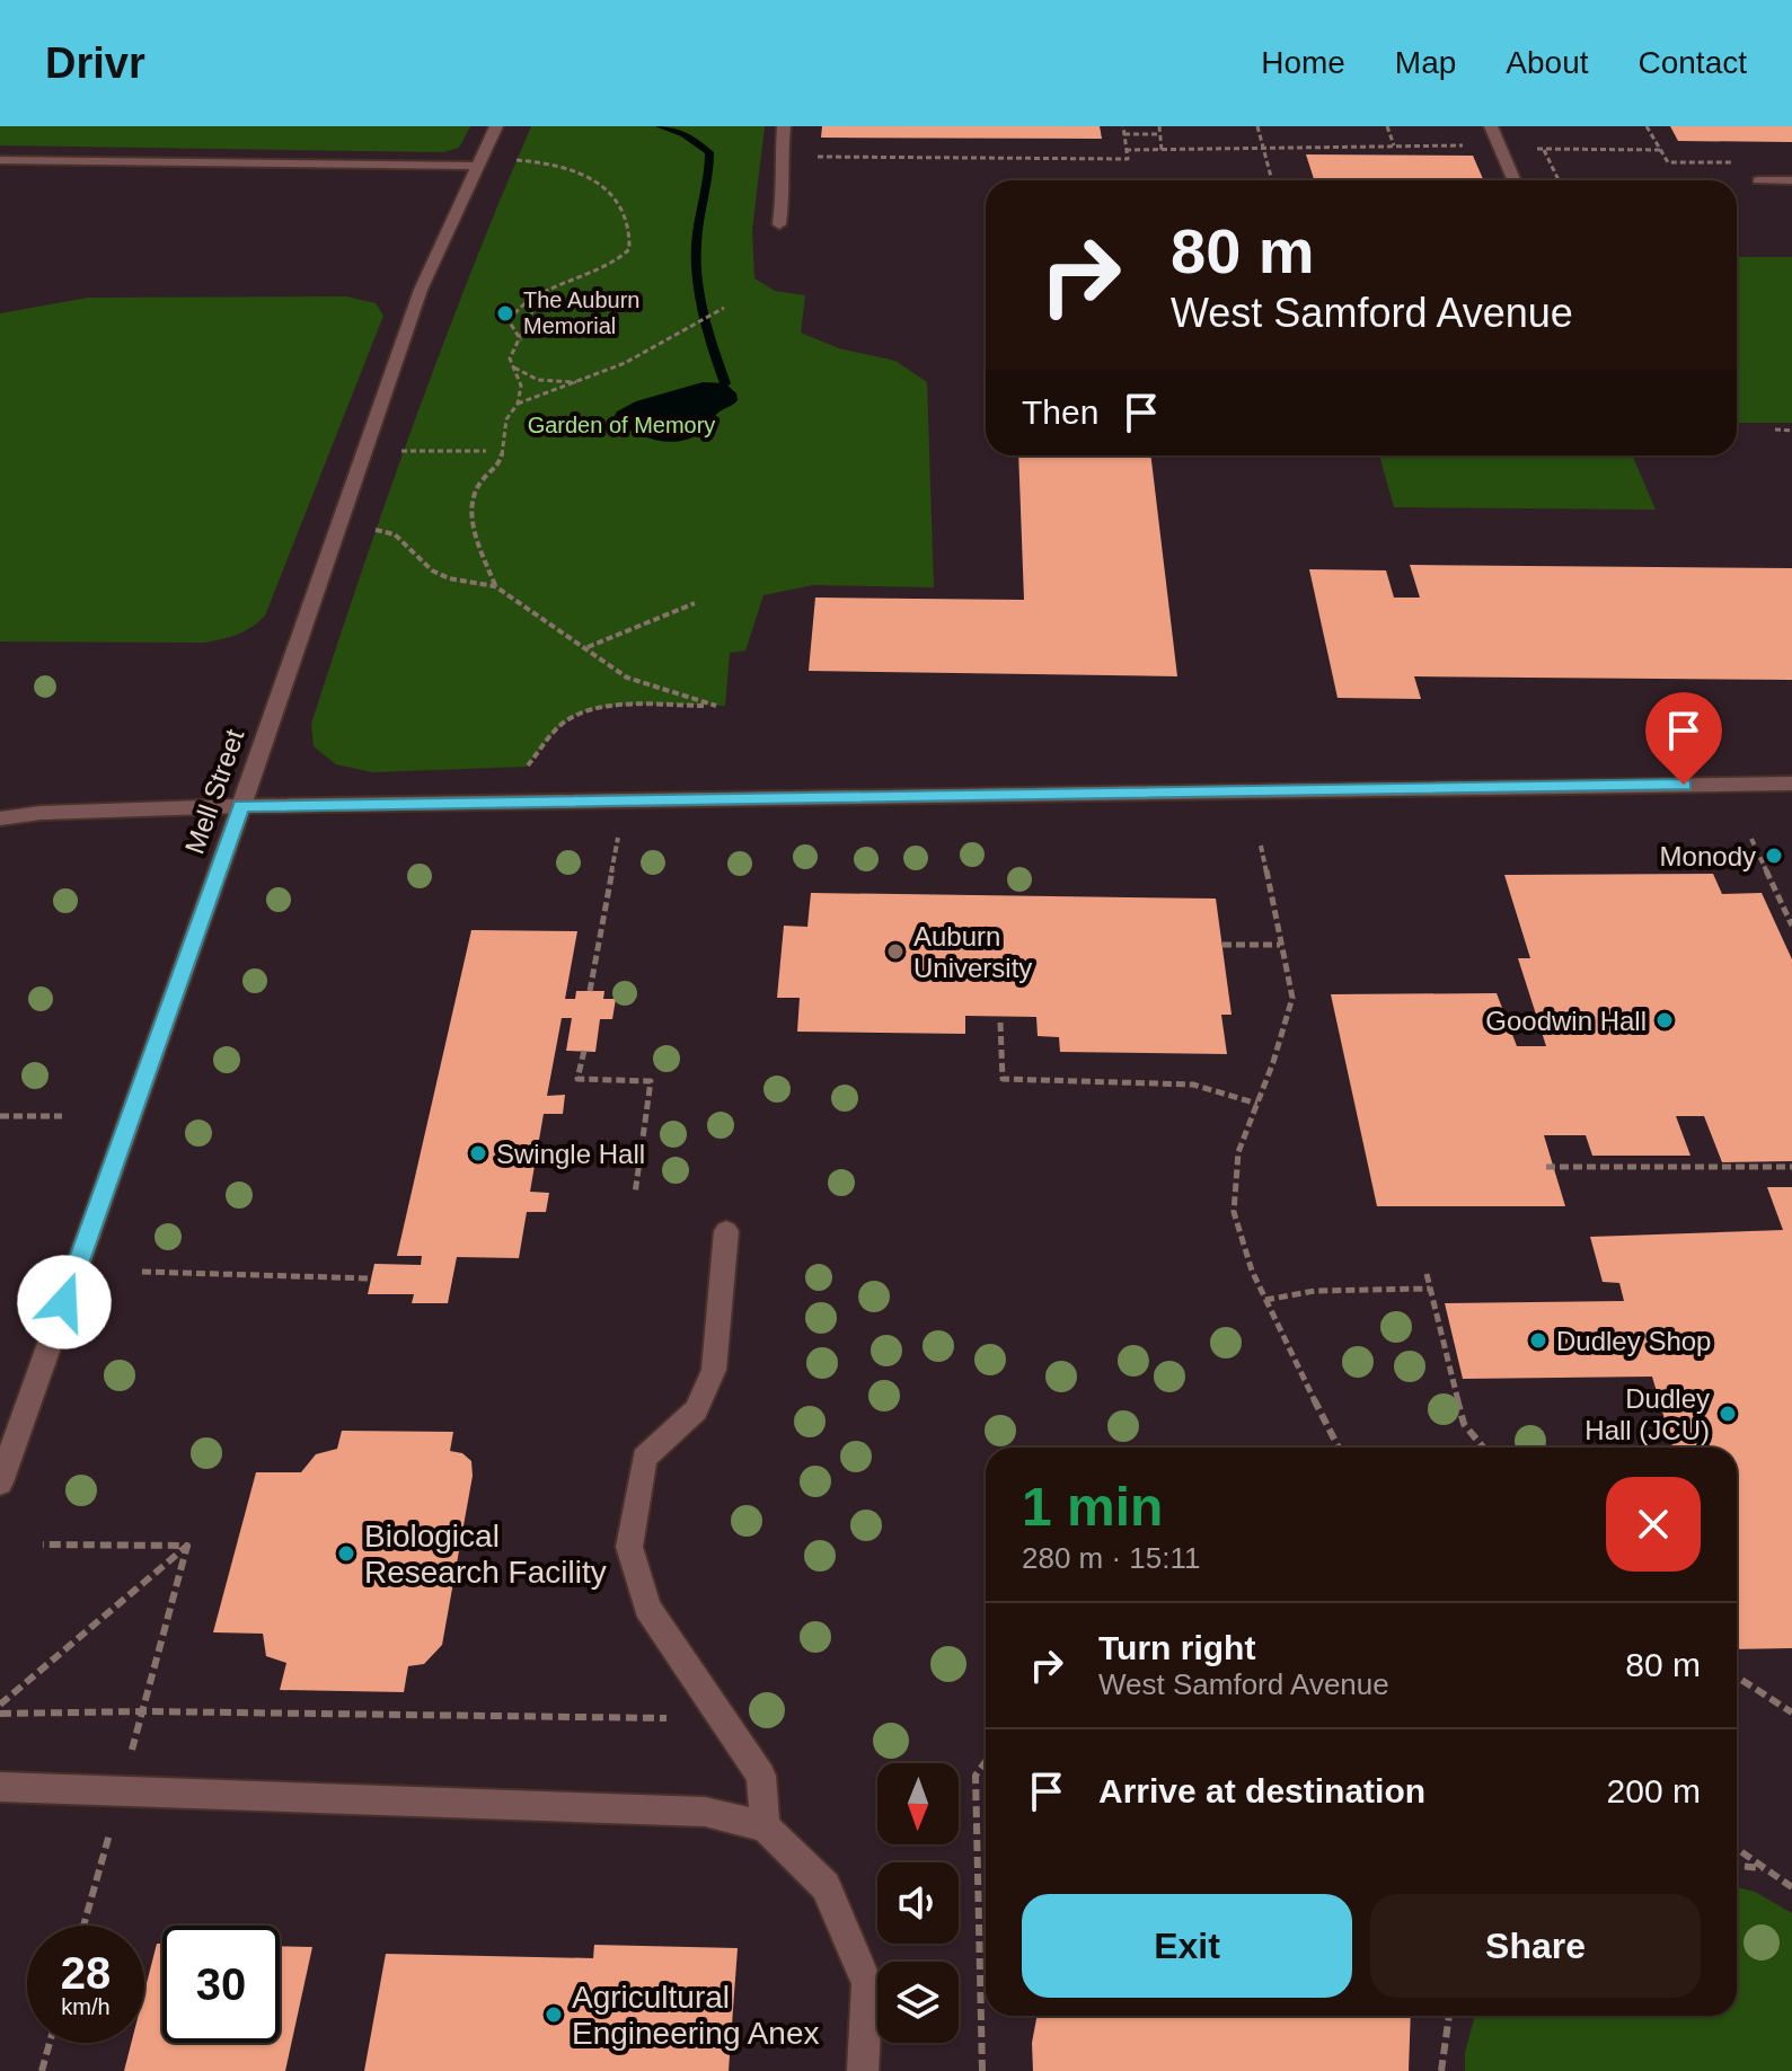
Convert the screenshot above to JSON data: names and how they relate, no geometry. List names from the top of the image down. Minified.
{"streets":{"street":["Mell Street"]},"parks":["Garden of Memory"],"places":["The Auburn Memorial","Monody","Auburn University","Goodwin Hall","Swingle Hall","Dudley Shop","Dudley Hall (JCU)","Biological Research Facility","Agricultural Engineering Anex"],"north":"bottom","page":{"header":"Drivr","nav":["Home","Map","About","Contact"],"turn":["80 m","West Samford Avenue"],"then":"Then","heading":["1 min","280 m · 15:11"],"list":[{"name":"Turn right","note":"West Samford Avenue","value":"80 m"},{"name":"Arrive at destination","value":"200 m"}],"buttons":["Exit","Share"],"speed":"28 km/h","limit":"30"}}
